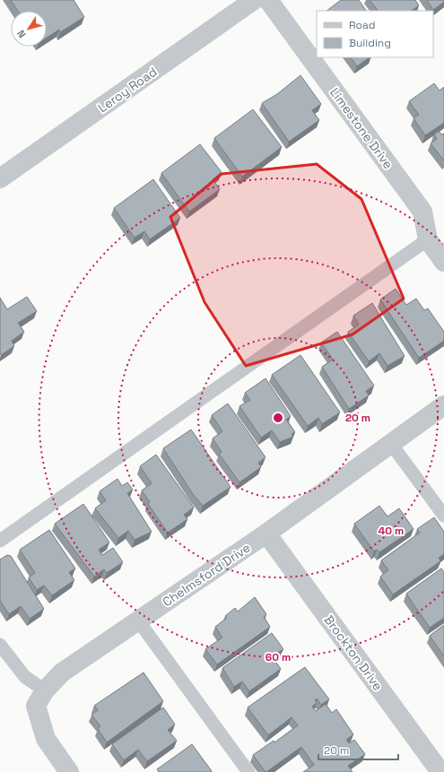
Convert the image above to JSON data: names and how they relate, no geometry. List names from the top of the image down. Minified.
{"streets":{"street":["Leroy Road","Limestone Drive","Chelmsford Drive","Brockton Drive"]},"crossings":[["Chelmsford Drive","Brockton Drive"]],"legend":["Road","Building"],"scale_bar":"20 m","north":"bottom left","rings":["20 m","40 m","60 m"]}
